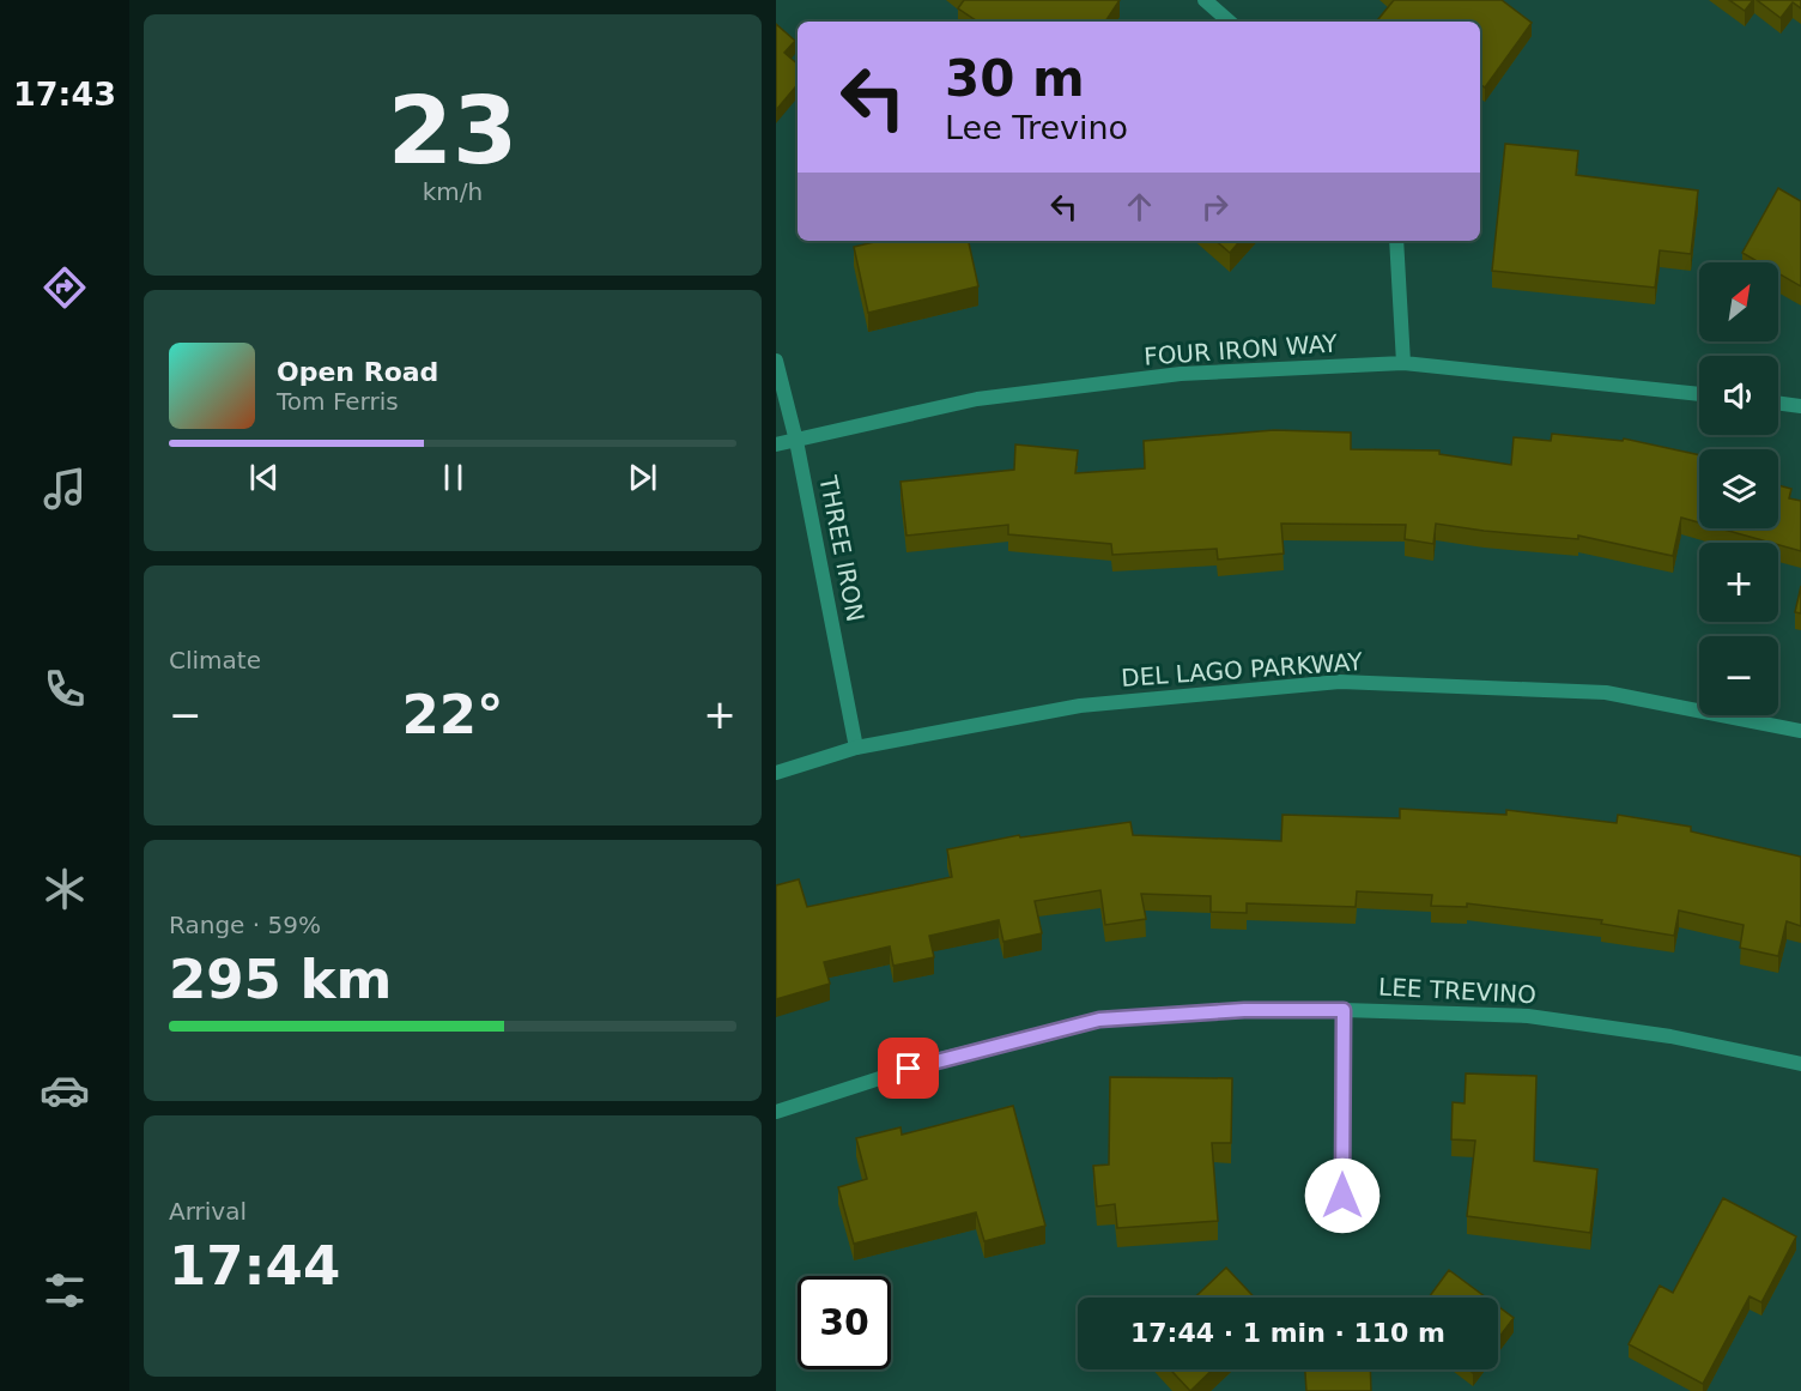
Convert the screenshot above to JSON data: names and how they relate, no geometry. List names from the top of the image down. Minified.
{"streets":{"street":["FOUR IRON WAY","THREE IRON","DEL LAGO PARKWAY","LEE TREVINO"]},"crossings":[["FOUR IRON WAY","THREE IRON"],["THREE IRON","DEL LAGO PARKWAY"]],"north":"top right","page":{"tabs":"17:43","tile":[["23","km/h"],"Climate",["Range · 59%","295 km"],["Arrival","17:44"]],"turn":["30 m","Lee Trevino"],"map_buttons":["+","−"],"song":["Open Road","Tom Ferris"],"heat":["−","22°","+"],"limit":"30","trip":"17:44 · 1 min · 110 m"}}
